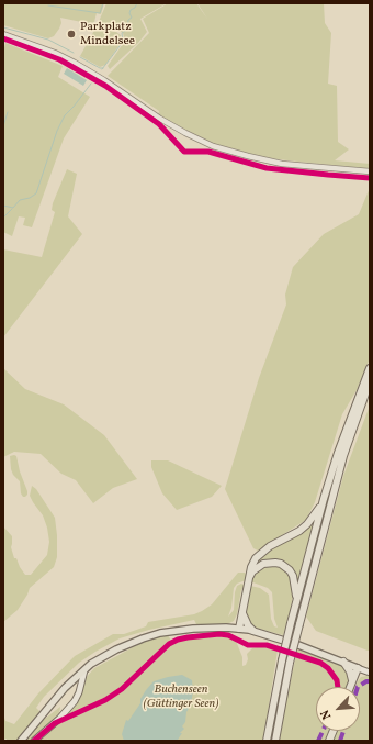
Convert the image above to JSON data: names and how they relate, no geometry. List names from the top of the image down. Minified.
{"parks":["Buchenseen (Güttinger Seen)"],"places":["Parkplatz Mindelsee"],"north":"bottom left"}
